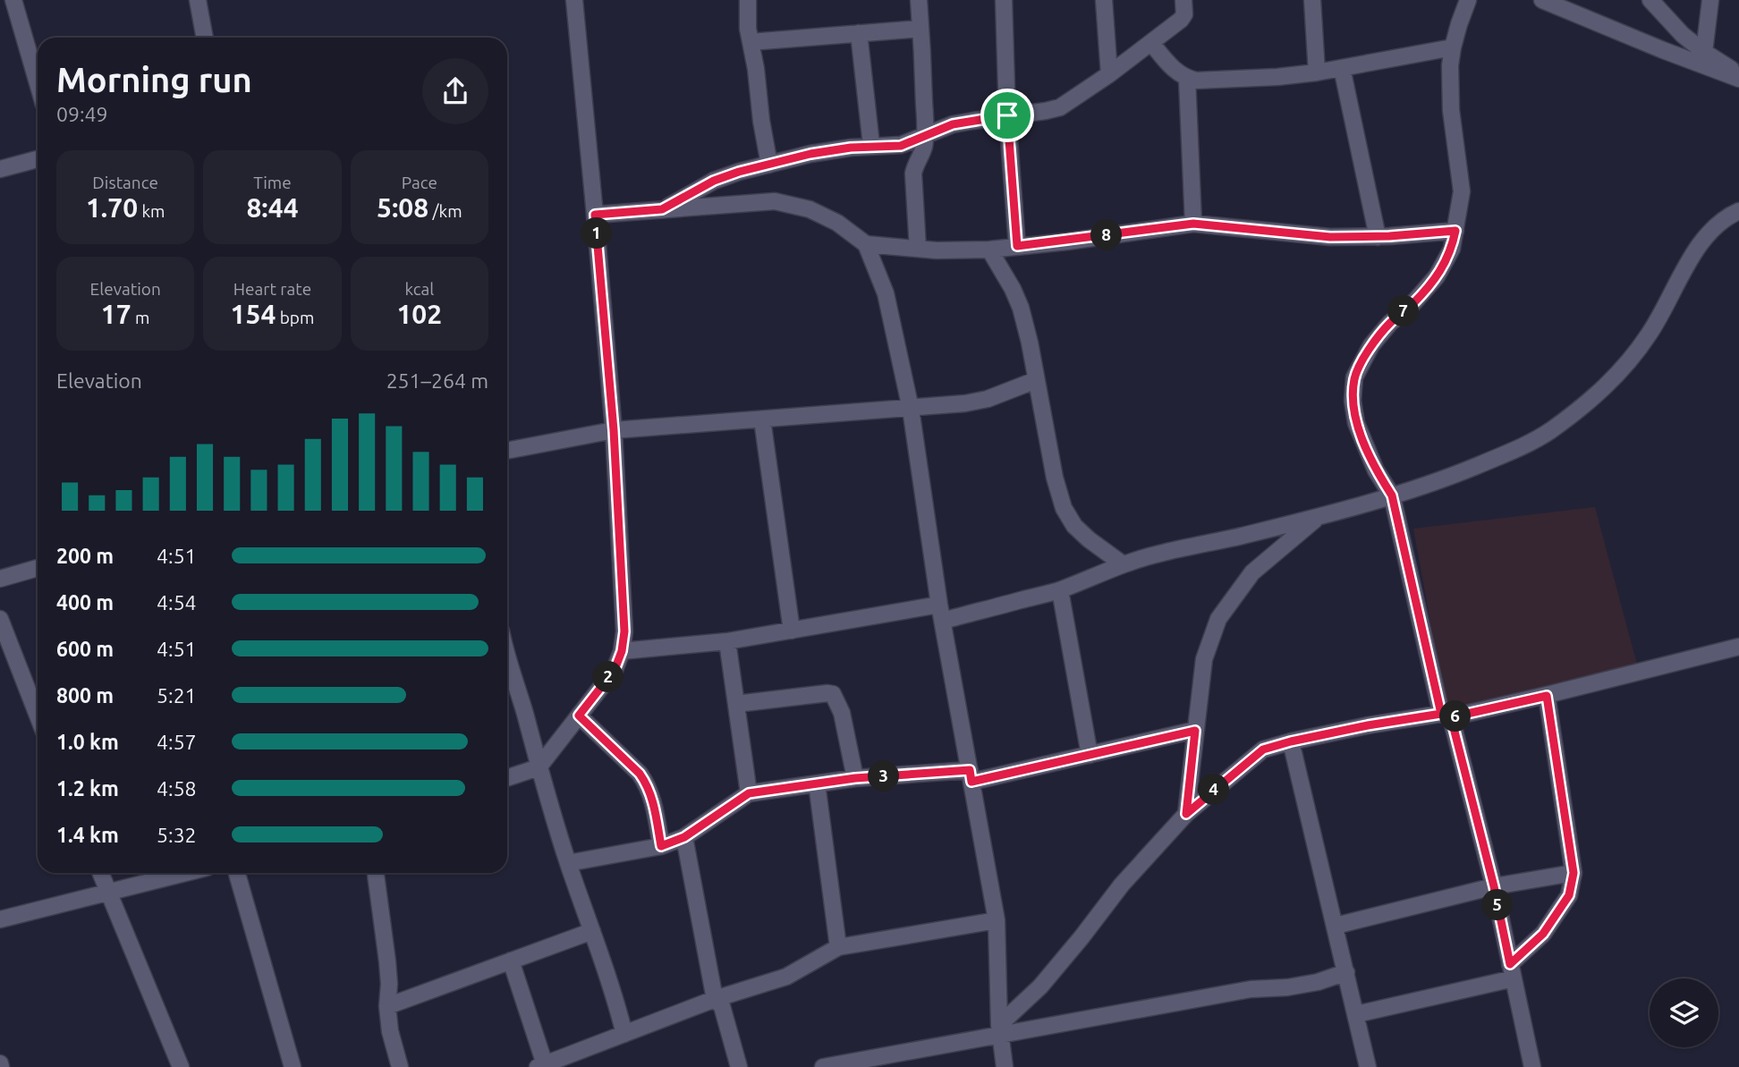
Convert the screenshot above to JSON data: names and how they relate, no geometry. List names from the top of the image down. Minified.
{"page":{"heading":["Morning run","09:49"],"stats":[["Distance","1.70 km"],["Time","8:44"],["Pace","5:08 /km"],["Elevation","17 m"],["Heart rate","154 bpm"],["kcal","102"]],"pins":["1","8","7","2","6","3","4","5"],"chart":["Elevation","251–264 m"],"list":[{"name":"200 m","note":"4:51"},{"name":"400 m","note":"4:54"},{"name":"600 m","note":"4:51"},{"name":"800 m","note":"5:21"},{"name":"1.0 km","note":"4:57"},{"name":"1.2 km","note":"4:58"},{"name":"1.4 km","note":"5:32"}]}}
